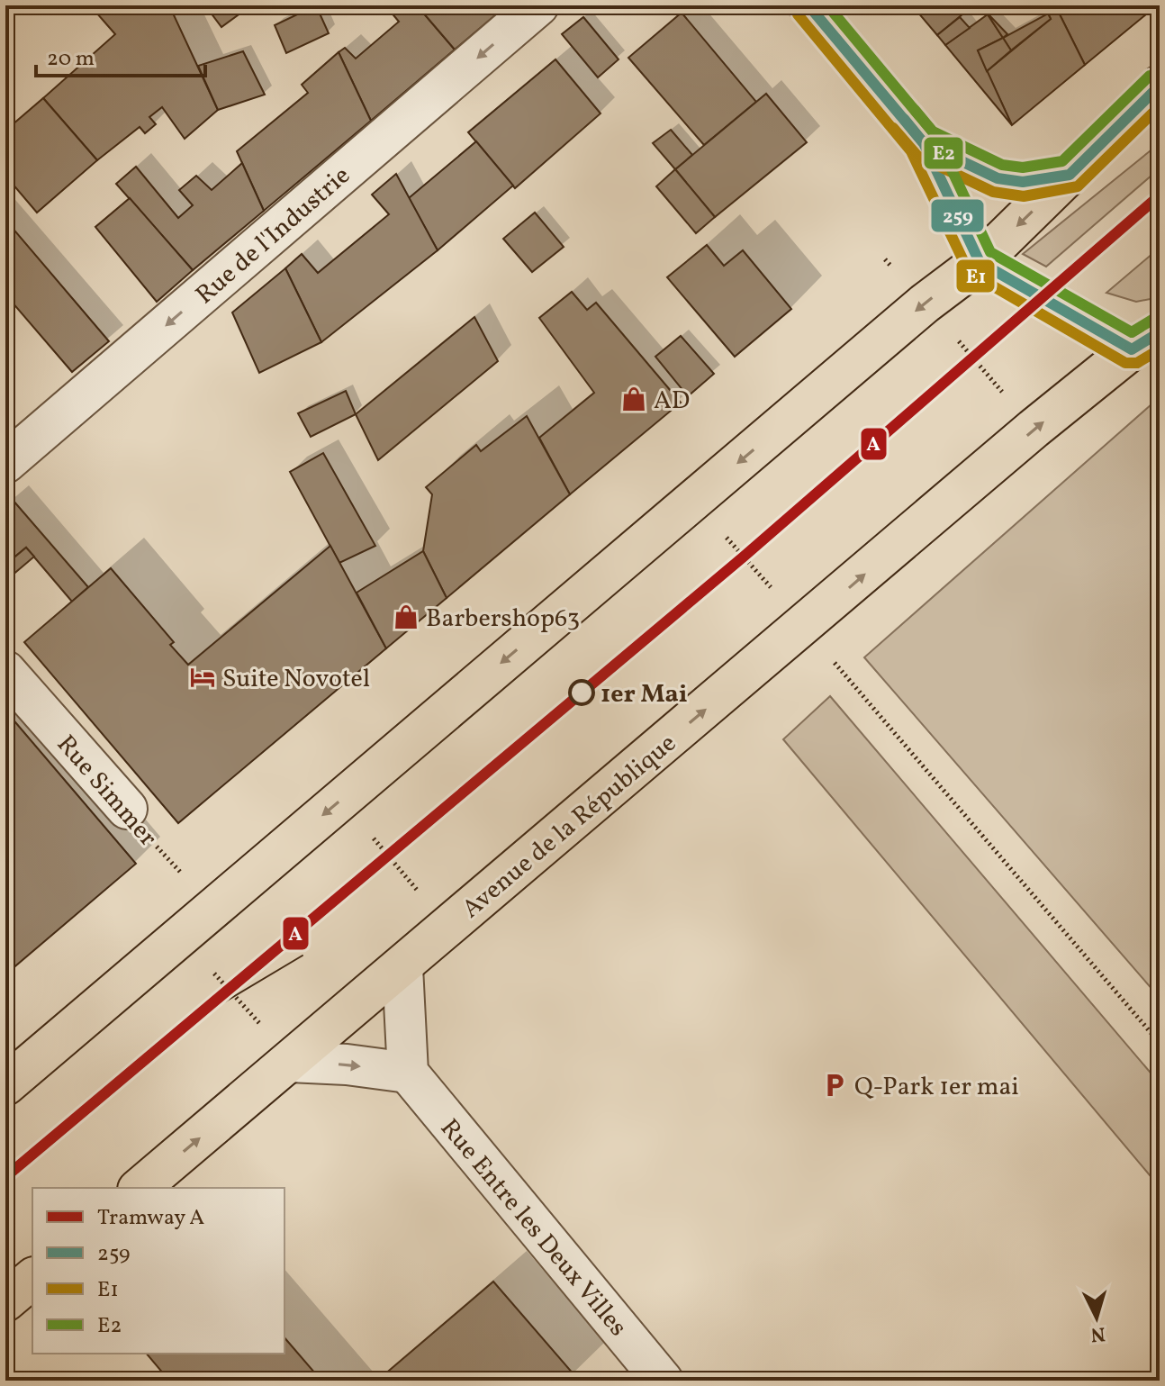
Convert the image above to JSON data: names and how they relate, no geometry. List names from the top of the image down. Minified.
{"streets":{"main road":["Avenue de la République"],"street":["Rue de l'Industrie","Rue Simmer","Rue Entre les Deux Villes"]},"one_way":["Rue de l'Industrie","Avenue de la République"],"places":{"shop":["AD","Barbershop63"],"hotel":["Suite Novotel"],"other":["1er Mai"],"parking":["Q-Park 1er mai"]},"lines":["transit line 259","transit line E2","transit line E1","tram line A"],"legend":["Tramway A","259","E1","E2"],"scale_bar":"20 m","north":"bottom"}
